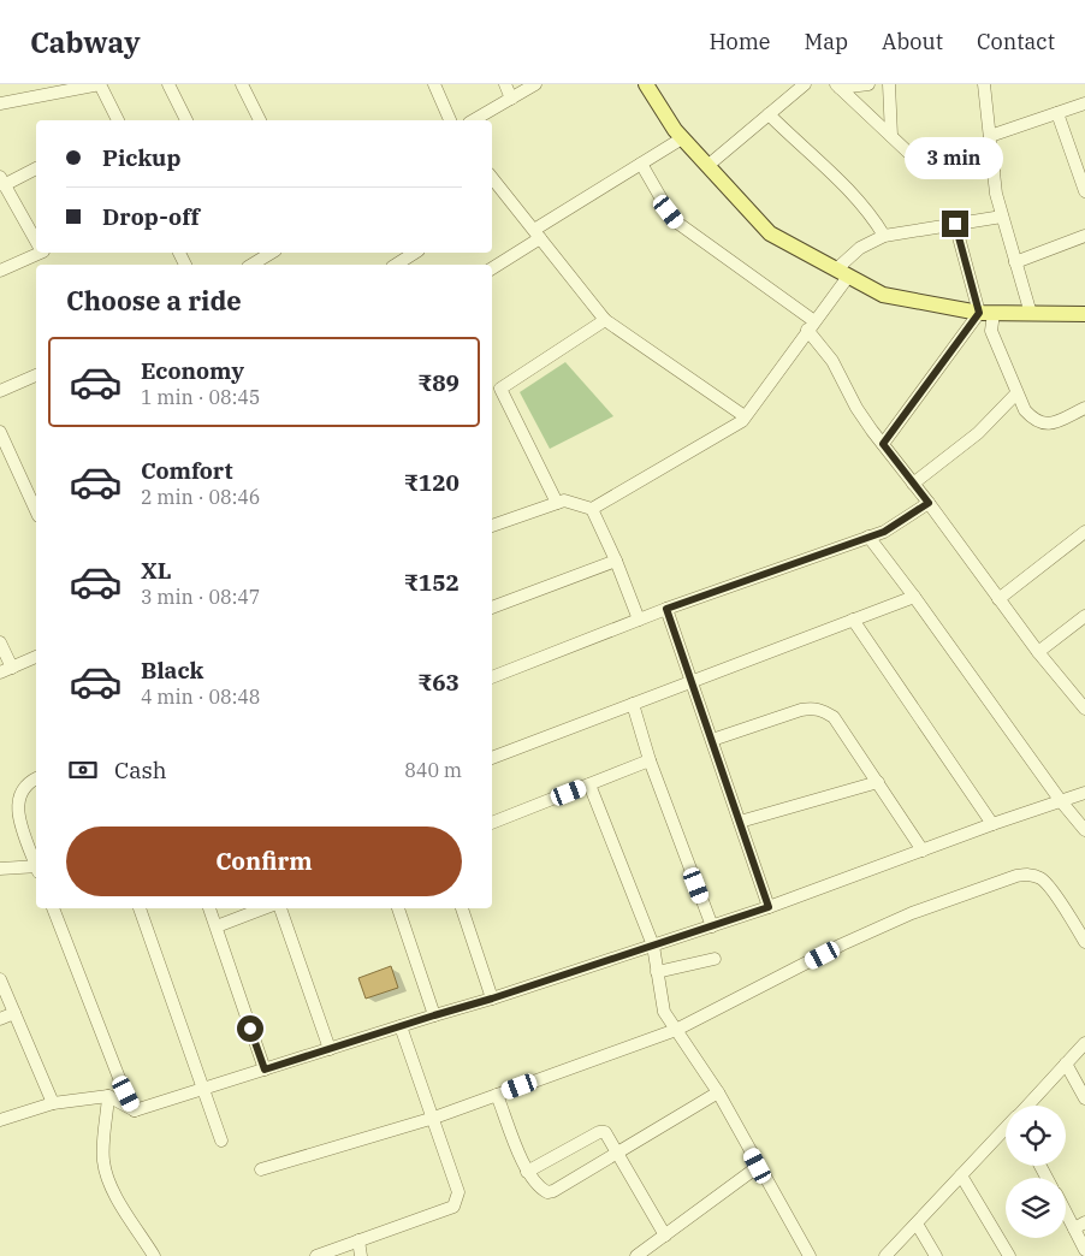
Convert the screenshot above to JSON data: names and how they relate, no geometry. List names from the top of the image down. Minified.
{"page":{"header":"Cabway","nav":["Home","Map","About","Contact"],"banner":["Pickup","Drop-off"],"bubble":"3 min","heading":"Choose a ride","list":[{"name":"Economy","note":"1 min · 08:45","value":"₹89"},{"name":"Comfort","note":"2 min · 08:46","value":"₹120"},{"name":"XL","note":"3 min · 08:47","value":"₹152"},{"name":"Black","note":"4 min · 08:48","value":"₹63"}],"pay":["Cash","840 m"],"buttons":"Confirm"}}
